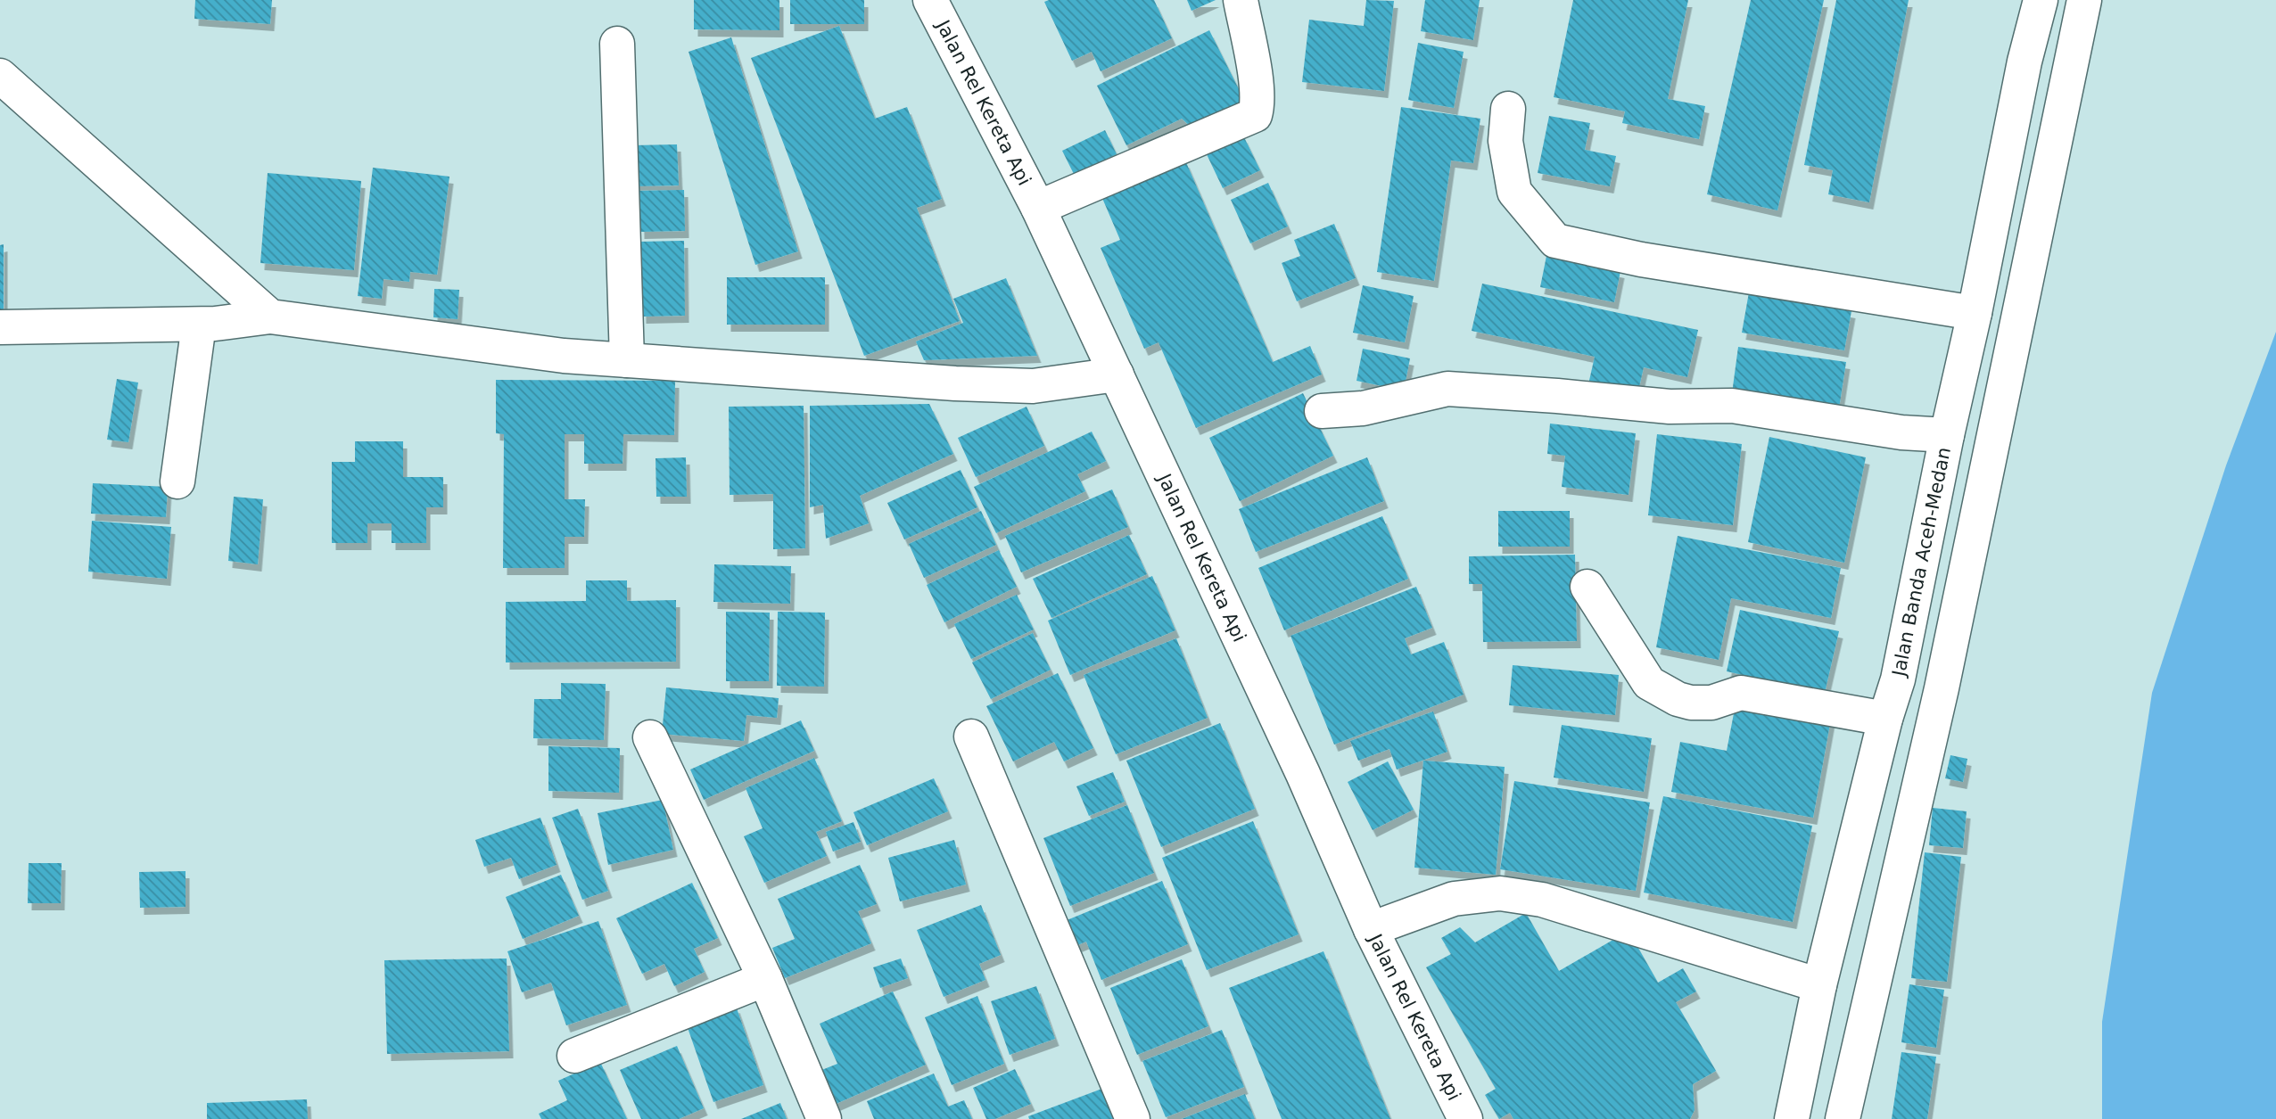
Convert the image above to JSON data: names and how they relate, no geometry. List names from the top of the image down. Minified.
{"streets":{"main road":["Jalan Rel Kereta Api","Jalan Banda Aceh-Medan"]}}
